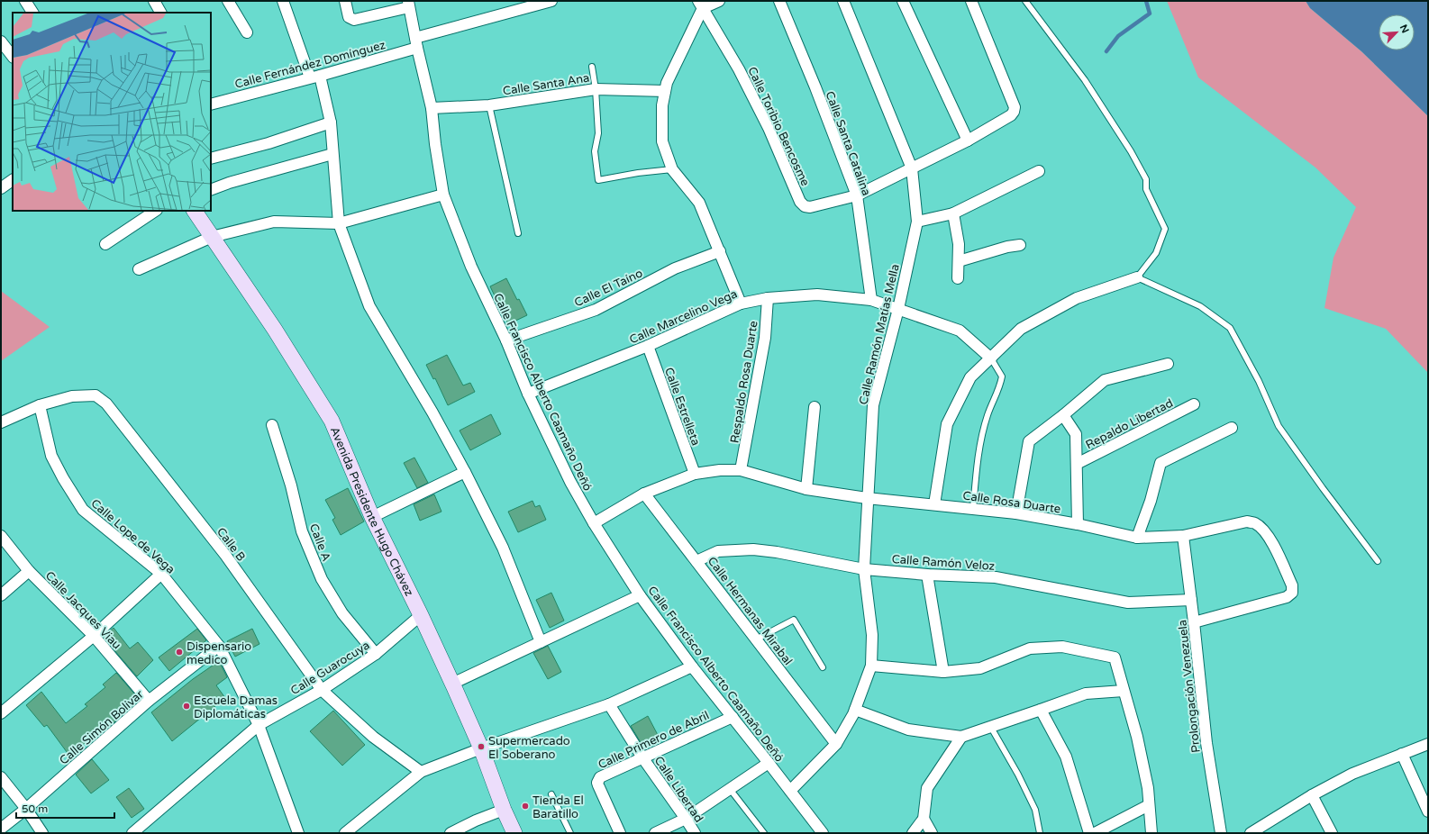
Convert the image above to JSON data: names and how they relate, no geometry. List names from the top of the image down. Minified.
{"streets":{"main road":["Avenida Presidente Hugo Chávez"],"street":["Calle Fernández Domínguez","Calle Santa Ana","Calle Toribio Bencosme","Calle Santa Catalina","Calle El Taíno","Calle Marcelino Vega","Calle Ramón Matías Mella","Respaldo Rosa Duarte","Calle Francisco Alberto Caamaño Deñó","Calle Estrelleta","Repaldo Libertad","Calle Rosa Duarte","Calle Lope de Vega","Calle A","Calle B","Calle Ramón Veloz","Calle Jacques Viau","Calle Hermanas Mirabal","Calle Guarocuya","Prolongación Venezuela","Calle Simón Bolívar","Calle Primero de Abril","Calle Libertad"]},"crossings":[["Calle Fernández Domínguez","Calle Francisco Alberto Caamaño Deñó"],["Calle Santa Ana","Calle Francisco Alberto Caamaño Deñó"],["Calle Toribio Bencosme","Calle Santa Catalina"],["Calle Santa Catalina","Calle Marcelino Vega"],["Calle El Taíno","Calle Francisco Alberto Caamaño Deñó"],["Calle Marcelino Vega","Calle Ramón Matías Mella"],["Calle Marcelino Vega","Respaldo Rosa Duarte"],["Calle Marcelino Vega","Calle Francisco Alberto Caamaño Deñó"],["Calle Marcelino Vega","Calle Estrelleta"],["Calle Ramón Matías Mella","Calle Francisco Alberto Caamaño Deñó"],["Calle Ramón Matías Mella","Calle Rosa Duarte"],["Calle Ramón Matías Mella","Calle Ramón Veloz"],["Calle Ramón Matías Mella","Calle Hermanas Mirabal"],["Respaldo Rosa Duarte","Calle Rosa Duarte"],["Calle Francisco Alberto Caamaño Deñó","Calle Rosa Duarte"],["Calle Francisco Alberto Caamaño Deñó","Calle Primero de Abril"],["Calle Estrelleta","Calle Rosa Duarte"],["Calle Rosa Duarte","Calle Hermanas Mirabal"],["Calle Rosa Duarte","Prolongación Venezuela"],["Avenida Presidente Hugo Chávez","Calle Guarocuya"],["Calle Lope de Vega","Calle B"],["Calle Lope de Vega","Calle Guarocuya"],["Calle Lope de Vega","Calle Simón Bolívar"],["Calle A","Calle Guarocuya"],["Calle B","Calle Guarocuya"],["Calle Ramón Veloz","Calle Hermanas Mirabal"],["Calle Ramón Veloz","Prolongación Venezuela"],["Calle Jacques Viau","Calle Simón Bolívar"],["Calle Primero de Abril","Calle Libertad"]],"places":["Dispensario medico","Escuela Damas Diplomáticas","Supermercado El Soberano","Tienda El Baratillo"],"scale_bar":"50 m","north":"top right"}
